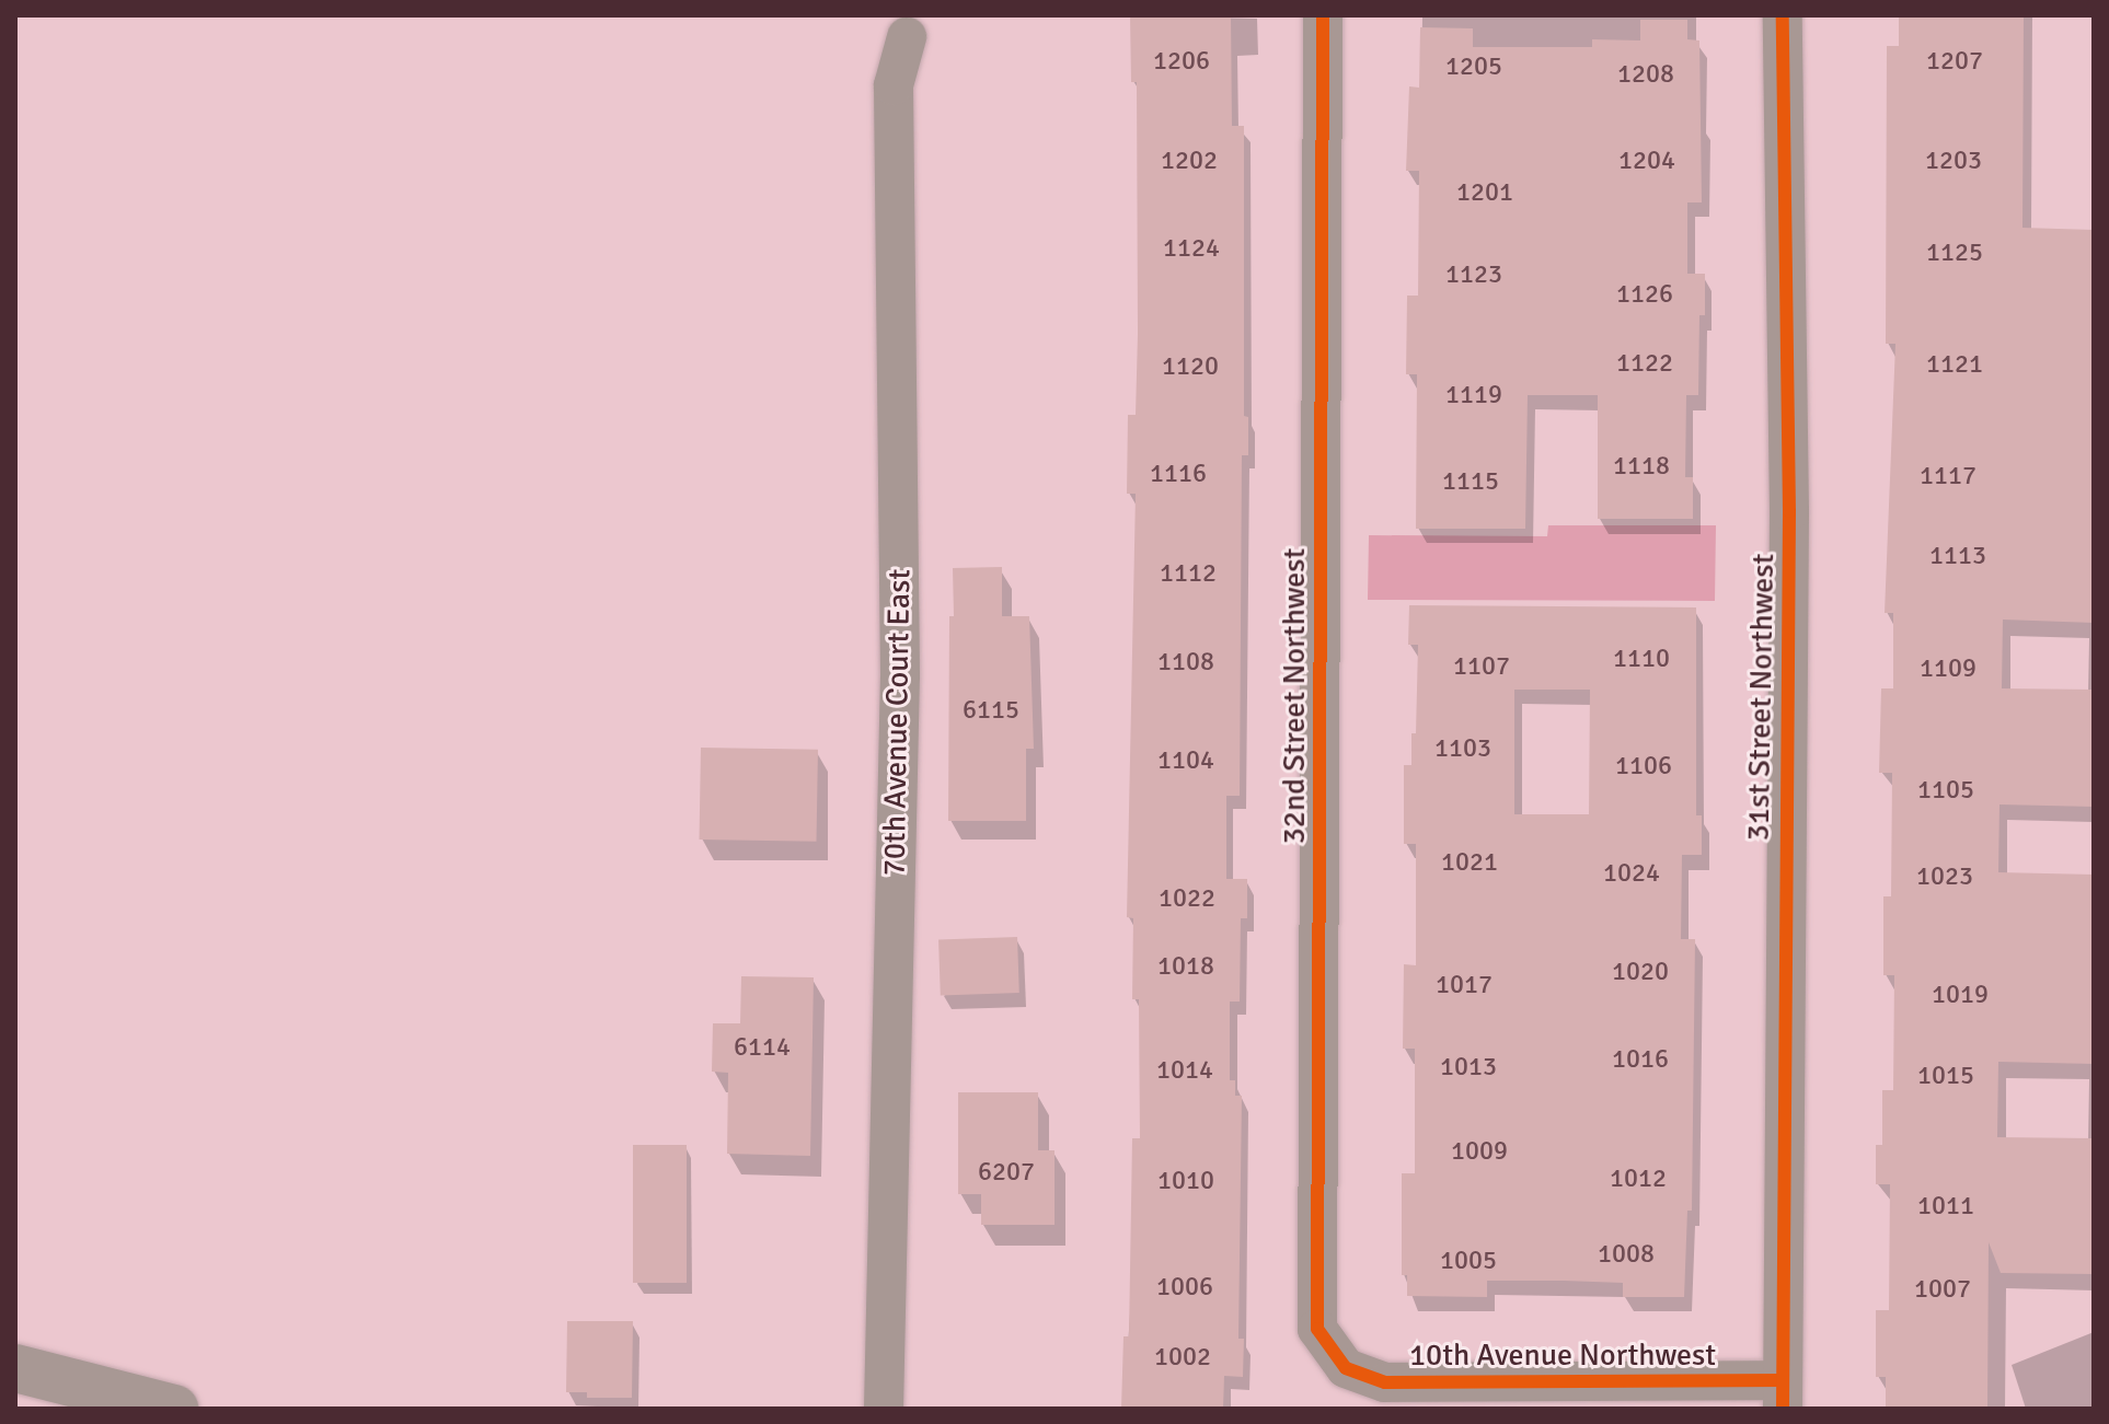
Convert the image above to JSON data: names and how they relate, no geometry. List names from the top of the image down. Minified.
{"streets":{"street":["32nd Street Northwest","31st Street Northwest","70th Avenue Court East","10th Avenue Northwest"]},"crossings":[["32nd Street Northwest","10th Avenue Northwest"],["31st Street Northwest","10th Avenue Northwest"]],"house_numbers":["1206","1207","1205","1208","1202","1204","1203","1201","1124","1125","1123","1126","1122","1121","1120","1119","1118","1116","1117","1115","1113","1112","1110","1108","1107","1109","6115","1103","1104","1106","1105","1021","1024","1023","1022","1018","1020","1017","1019","6114","1016","1013","1014","1015","1009","6207","1012","1010","1011","1008","1005","1006","1007","1002"]}
